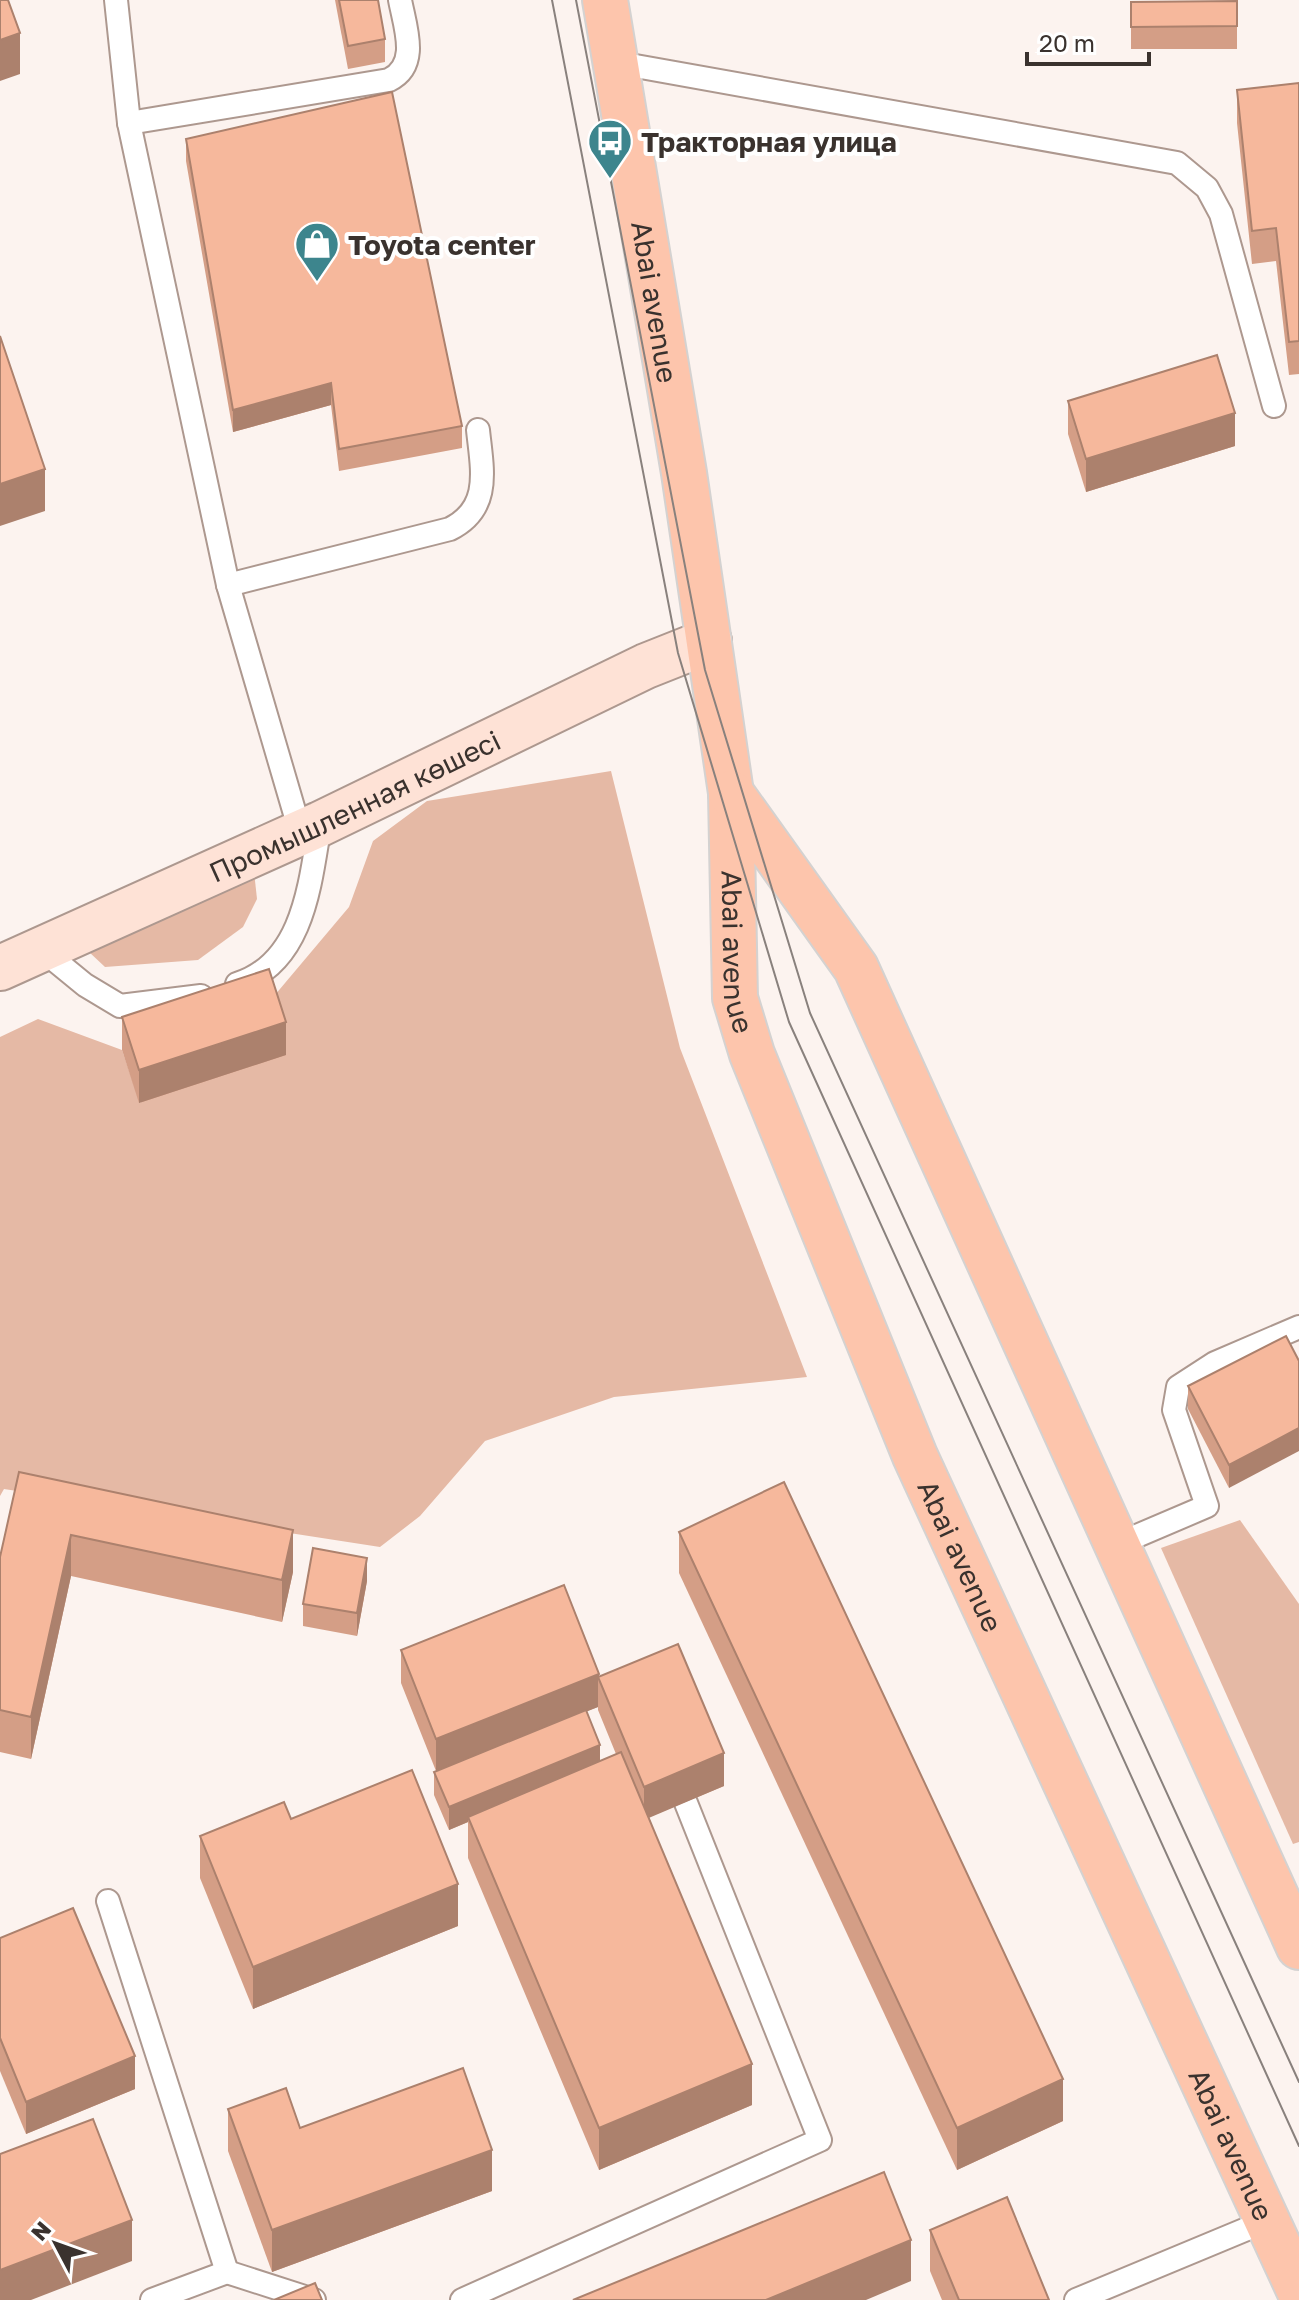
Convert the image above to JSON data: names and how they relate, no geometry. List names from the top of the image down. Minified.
{"streets":{"main road":["Abai avenue","Промышленная көшесі"]},"crossings":[["Abai avenue","Промышленная көшесі"]],"places":{"bus stop":["Тракторная улица"],"shop":["Toyota center"]},"scale_bar":"20 m","north":"top left"}
